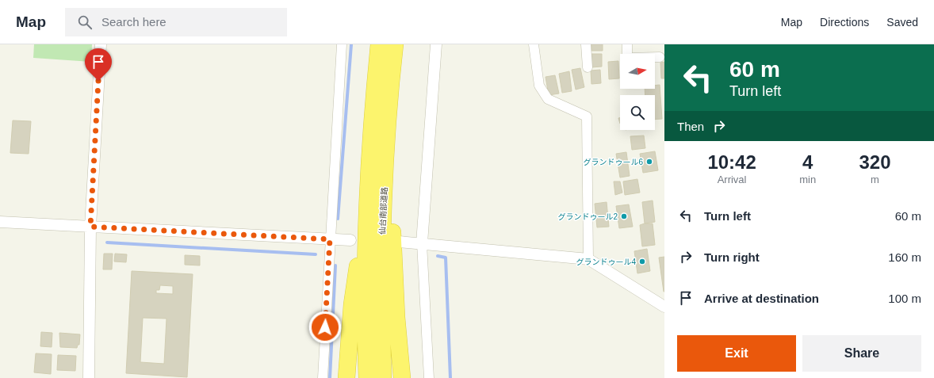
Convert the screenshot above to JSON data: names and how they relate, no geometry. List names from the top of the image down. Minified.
{"streets":{"highway":["仙台南部道路"]},"places":["グランドゥール6","グランドゥール2","グランドゥール4"],"north":"right","page":{"header":"Map","search":"Search here","nav":["Map","Directions","Saved"],"turn":["60 m","Turn left"],"then":"Then","eta":["10:42","Arrival","4","min","320","m"],"list":[{"name":"Turn left","value":"60 m"},{"name":"Turn right","value":"160 m"},{"name":"Arrive at destination","value":"100 m"}],"buttons":["Exit","Share"]}}
